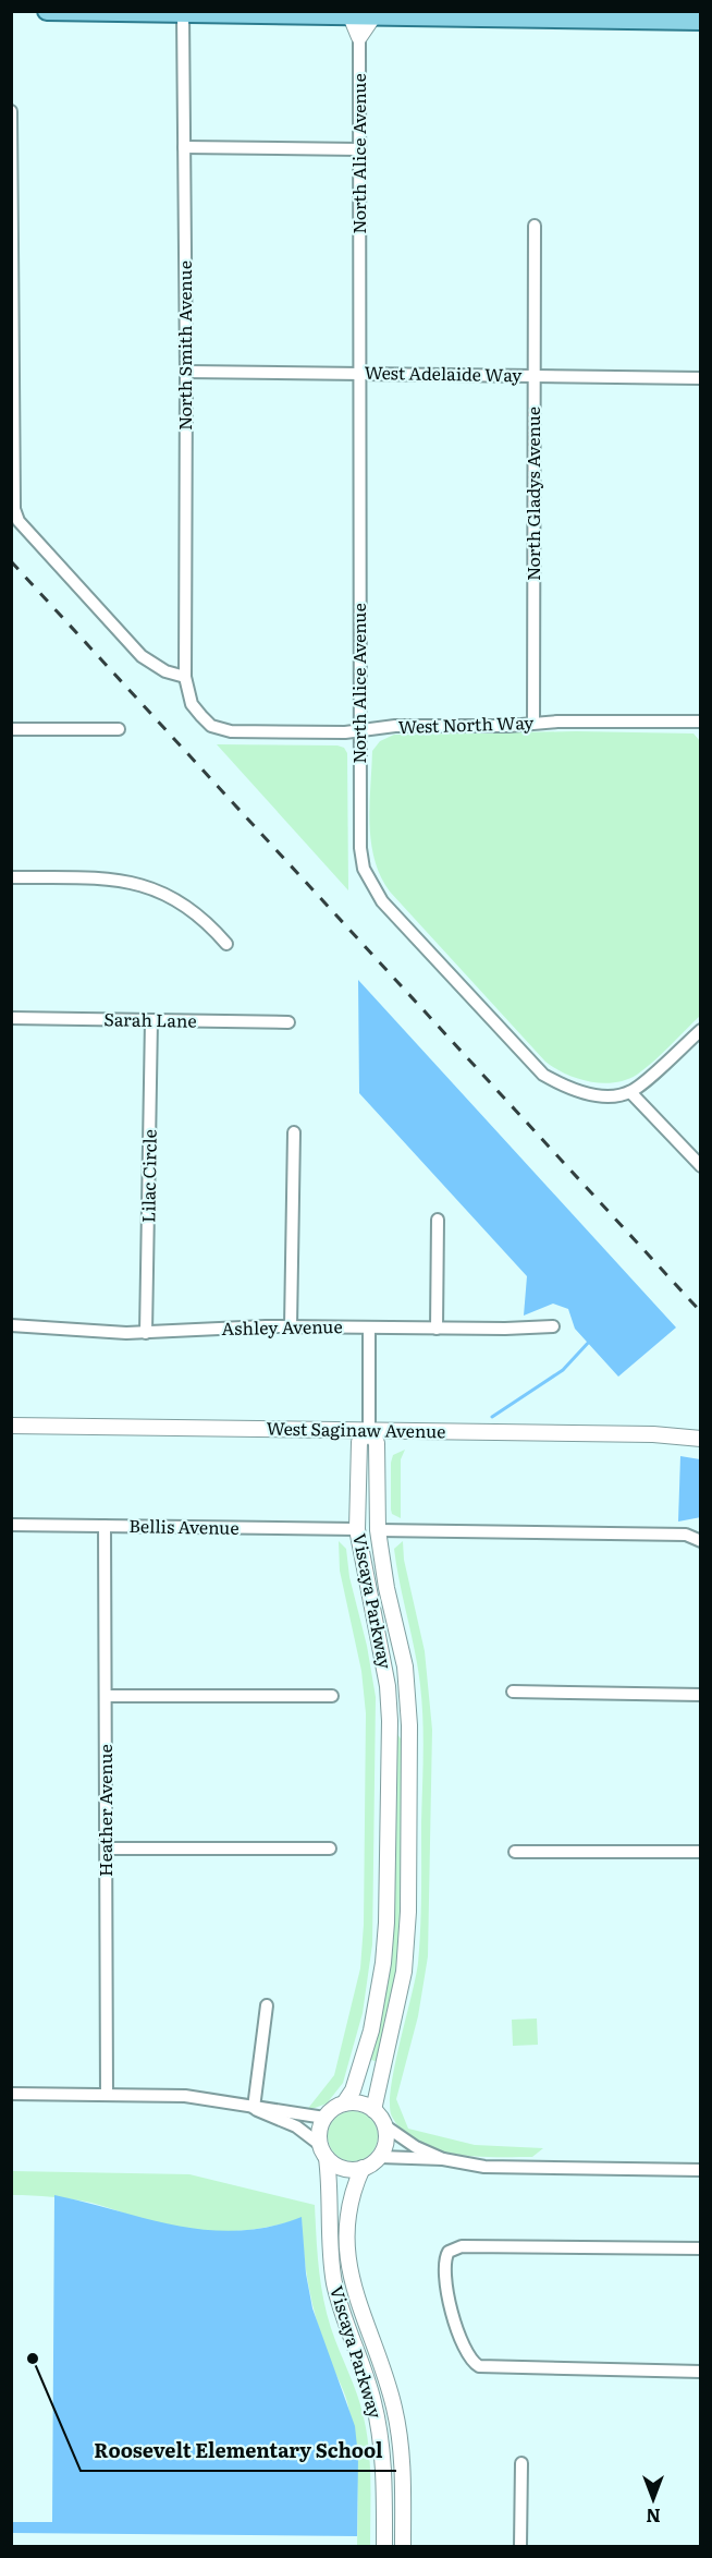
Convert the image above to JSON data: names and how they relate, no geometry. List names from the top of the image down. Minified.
{"streets":{"street":["North Alice Avenue","North Smith Avenue","West Adelaide Way","North Gladys Avenue","West North Way","Sarah Lane","Lilac Circle","Ashley Avenue","West Saginaw Avenue","Bellis Avenue","Viscaya Parkway","Heather Avenue"]},"crossings":[["North Alice Avenue","West Adelaide Way"],["North Alice Avenue","West North Way"],["North Smith Avenue","West Adelaide Way"],["North Smith Avenue","West North Way"],["West Adelaide Way","North Gladys Avenue"],["North Gladys Avenue","West North Way"],["Sarah Lane","Lilac Circle"],["Lilac Circle","Ashley Avenue"],["West Saginaw Avenue","Viscaya Parkway"],["Bellis Avenue","Viscaya Parkway"],["Bellis Avenue","Heather Avenue"]],"places":["Roosevelt Elementary School"],"north":"bottom"}
